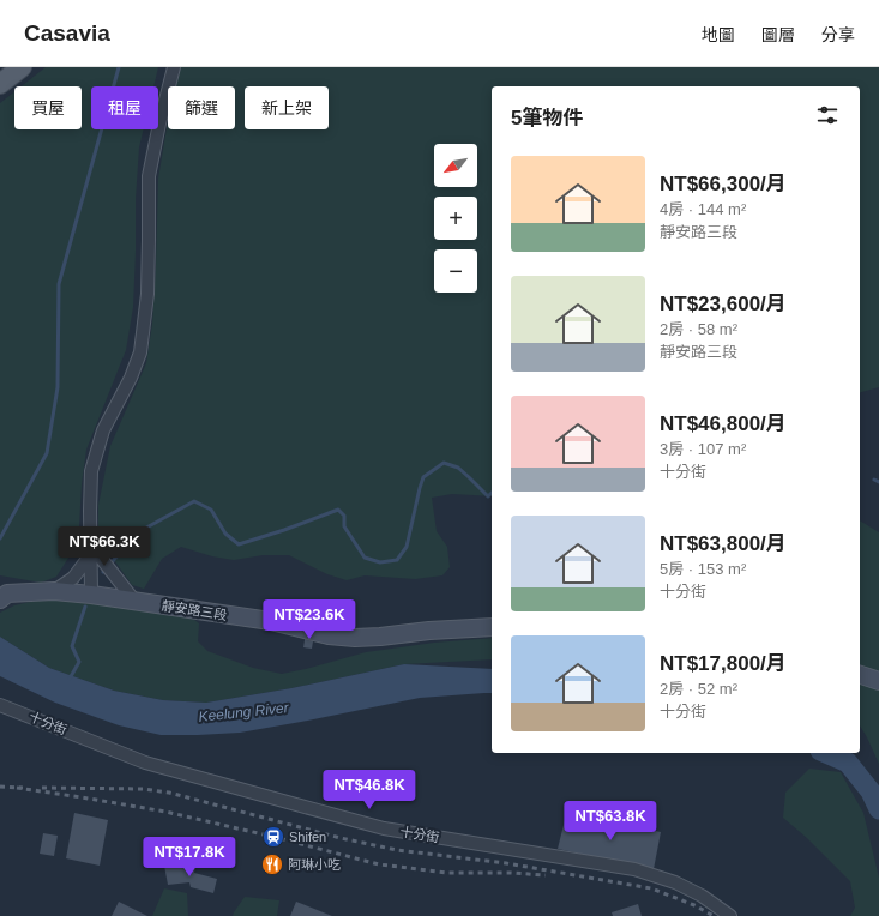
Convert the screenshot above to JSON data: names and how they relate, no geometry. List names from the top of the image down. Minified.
{"streets":{"main road":["靜安路三段"],"street":["十分街"]},"water":["Keelung River"],"places":{"station":["Shifen"],"restaurant":["阿琳小吃"]},"north":"bottom left","page":{"header":"Casavia","nav":["地圖","圖層","分享"],"chip":["買屋","租屋","篩選","新上架"],"heading":"5筆物件","map_buttons":["+","−"],"list":[{"name":"NT$66,300/月","note":"4房 · 144 m² · 靜安路三段"},{"name":"NT$23,600/月","note":"2房 · 58 m² · 靜安路三段"},{"name":"NT$46,800/月","note":"3房 · 107 m² · 十分街"},{"name":"NT$63,800/月","note":"5房 · 153 m² · 十分街"},{"name":"NT$17,800/月","note":"2房 · 52 m² · 十分街"}],"price":["NT$66.3K","NT$23.6K","NT$46.8K","NT$63.8K","NT$17.8K"]}}
